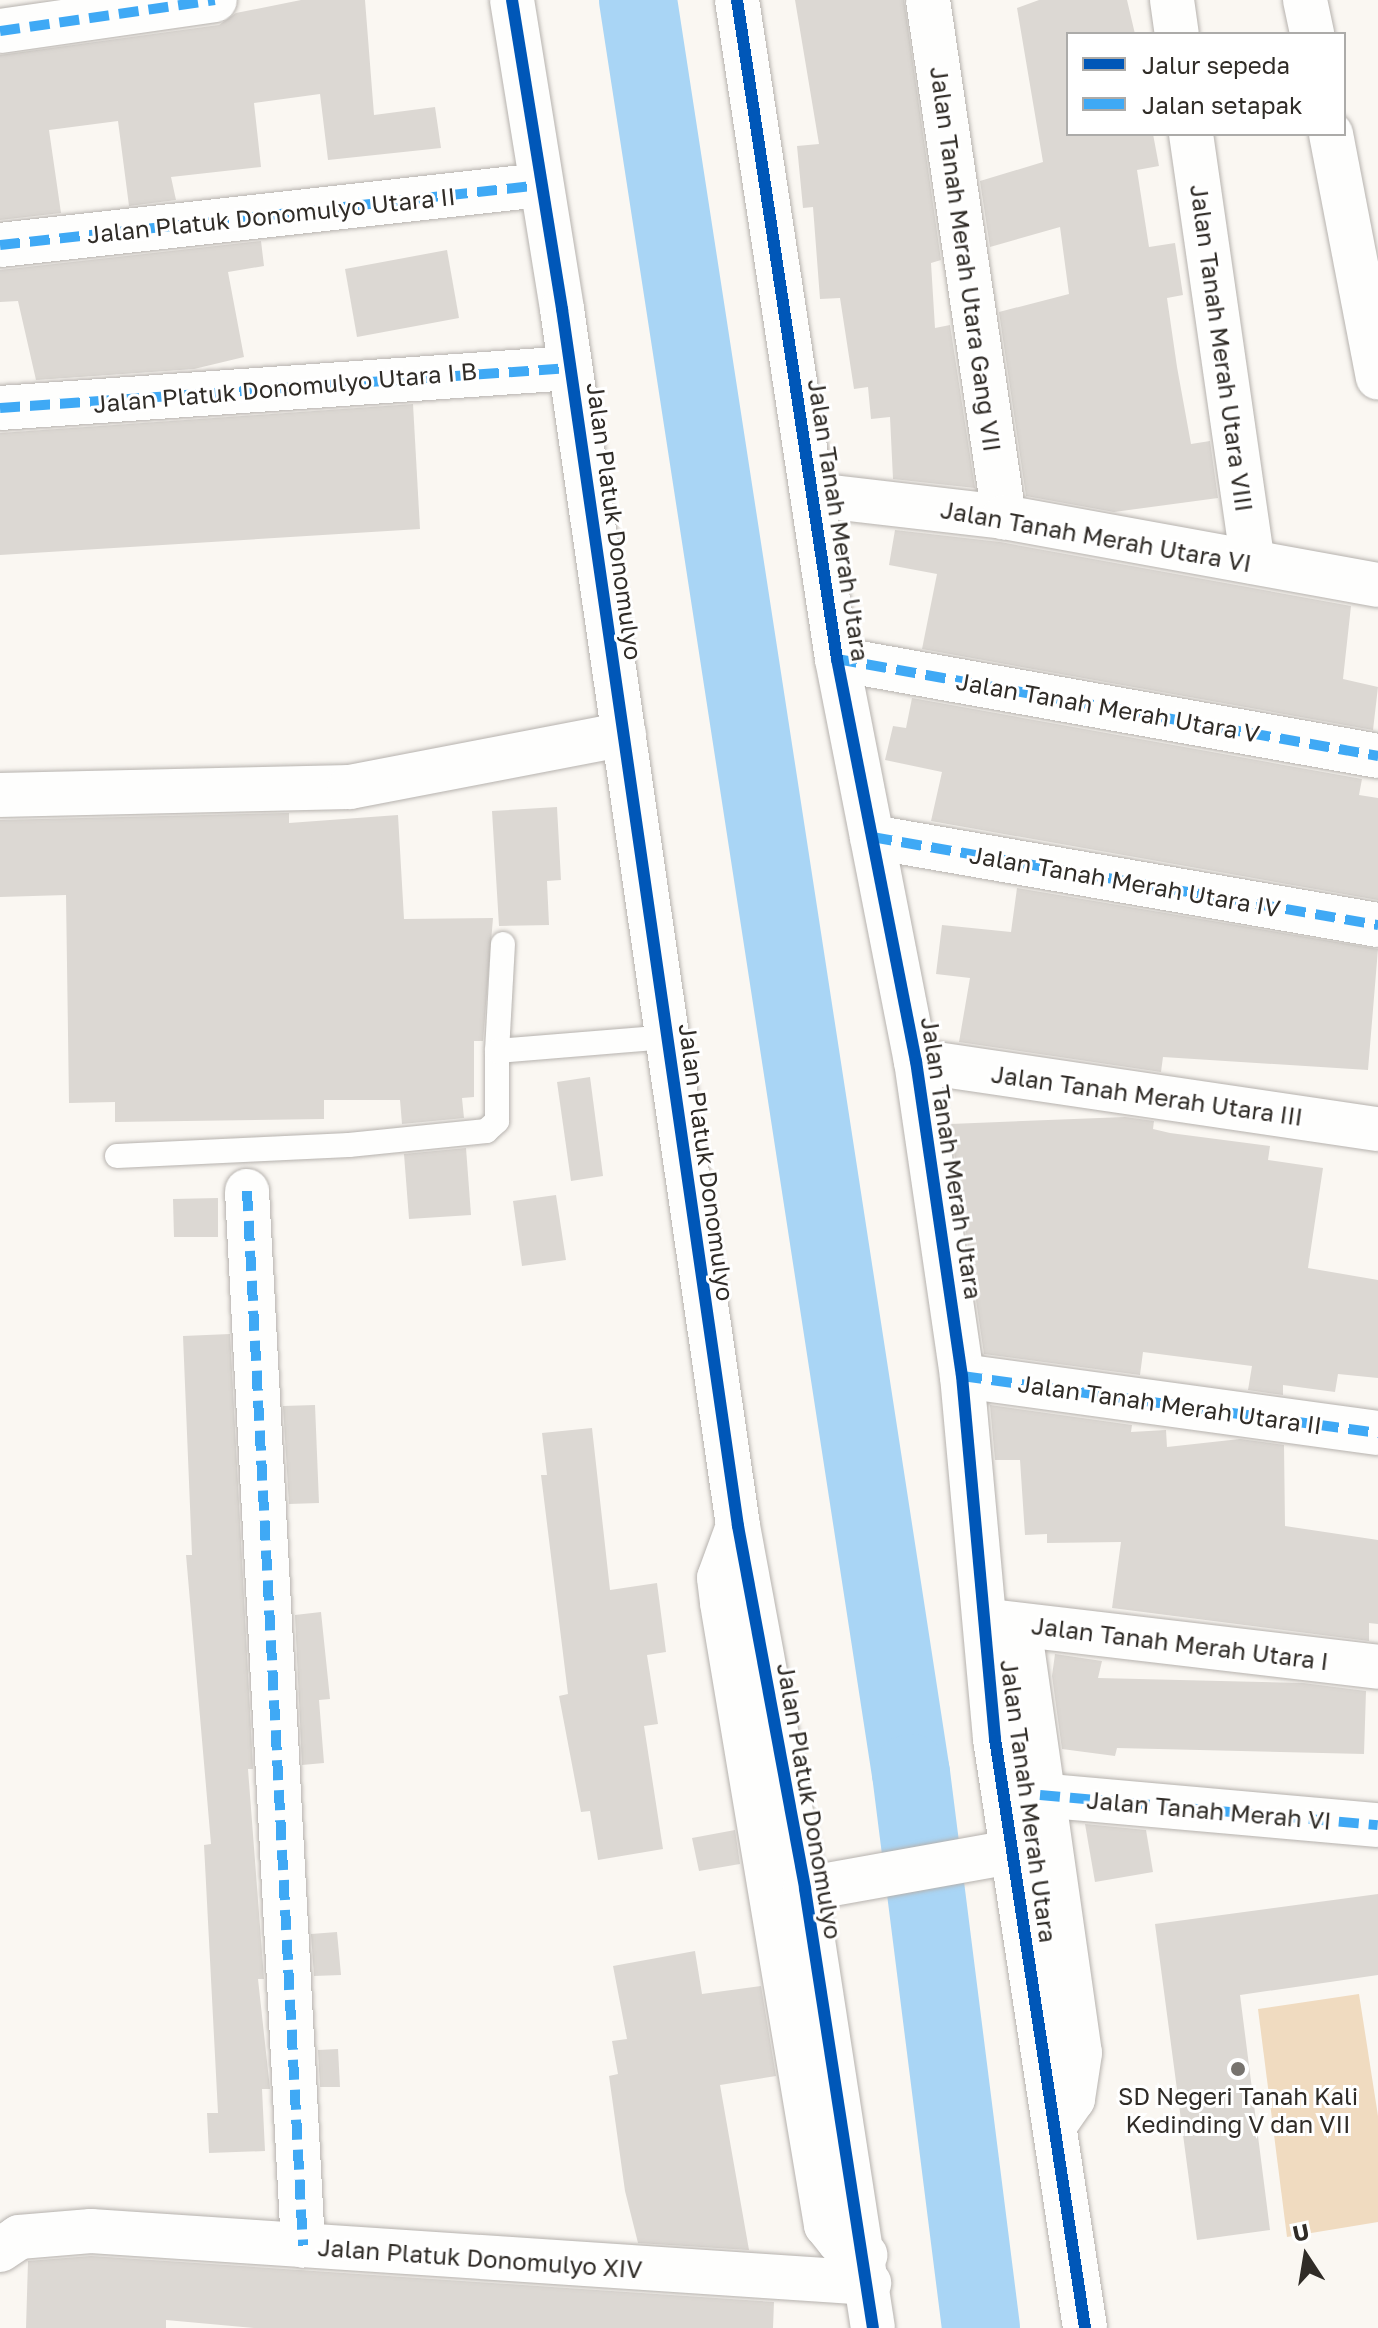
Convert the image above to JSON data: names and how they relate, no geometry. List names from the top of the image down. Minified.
{"streets":{"street":["Jalan Platuk Donomulyo Utara II","Jalan Tanah Merah Utara Gang VII","Jalan Tanah Merah Utara VIII","Jalan Platuk Donomulyo Utara I B","Jalan Tanah Merah Utara","Jalan Platuk Donomulyo","Jalan Tanah Merah Utara VI","Jalan Tanah Merah Utara V","Jalan Tanah Merah Utara IV","Jalan Tanah Merah Utara III","Jalan Tanah Merah Utara II","Jalan Tanah Merah Utara I","Jalan Tanah Merah VI","Jalan Platuk Donomulyo XIV"]},"crossings":[["Jalan Platuk Donomulyo Utara II","Jalan Platuk Donomulyo"],["Jalan Tanah Merah Utara Gang VII","Jalan Tanah Merah Utara VI"],["Jalan Tanah Merah Utara VIII","Jalan Tanah Merah Utara VI"],["Jalan Platuk Donomulyo Utara I B","Jalan Platuk Donomulyo"],["Jalan Tanah Merah Utara","Jalan Tanah Merah Utara VI"],["Jalan Tanah Merah Utara","Jalan Tanah Merah Utara V"],["Jalan Tanah Merah Utara","Jalan Tanah Merah Utara IV"],["Jalan Tanah Merah Utara","Jalan Tanah Merah Utara III"],["Jalan Tanah Merah Utara","Jalan Tanah Merah Utara II"],["Jalan Tanah Merah Utara","Jalan Tanah Merah Utara I"],["Jalan Platuk Donomulyo","Jalan Platuk Donomulyo XIV"]],"places":["SD Negeri Tanah Kali Kedinding V dan VII"],"legend":["Jalur sepeda","Jalan setapak"],"north":"top"}
